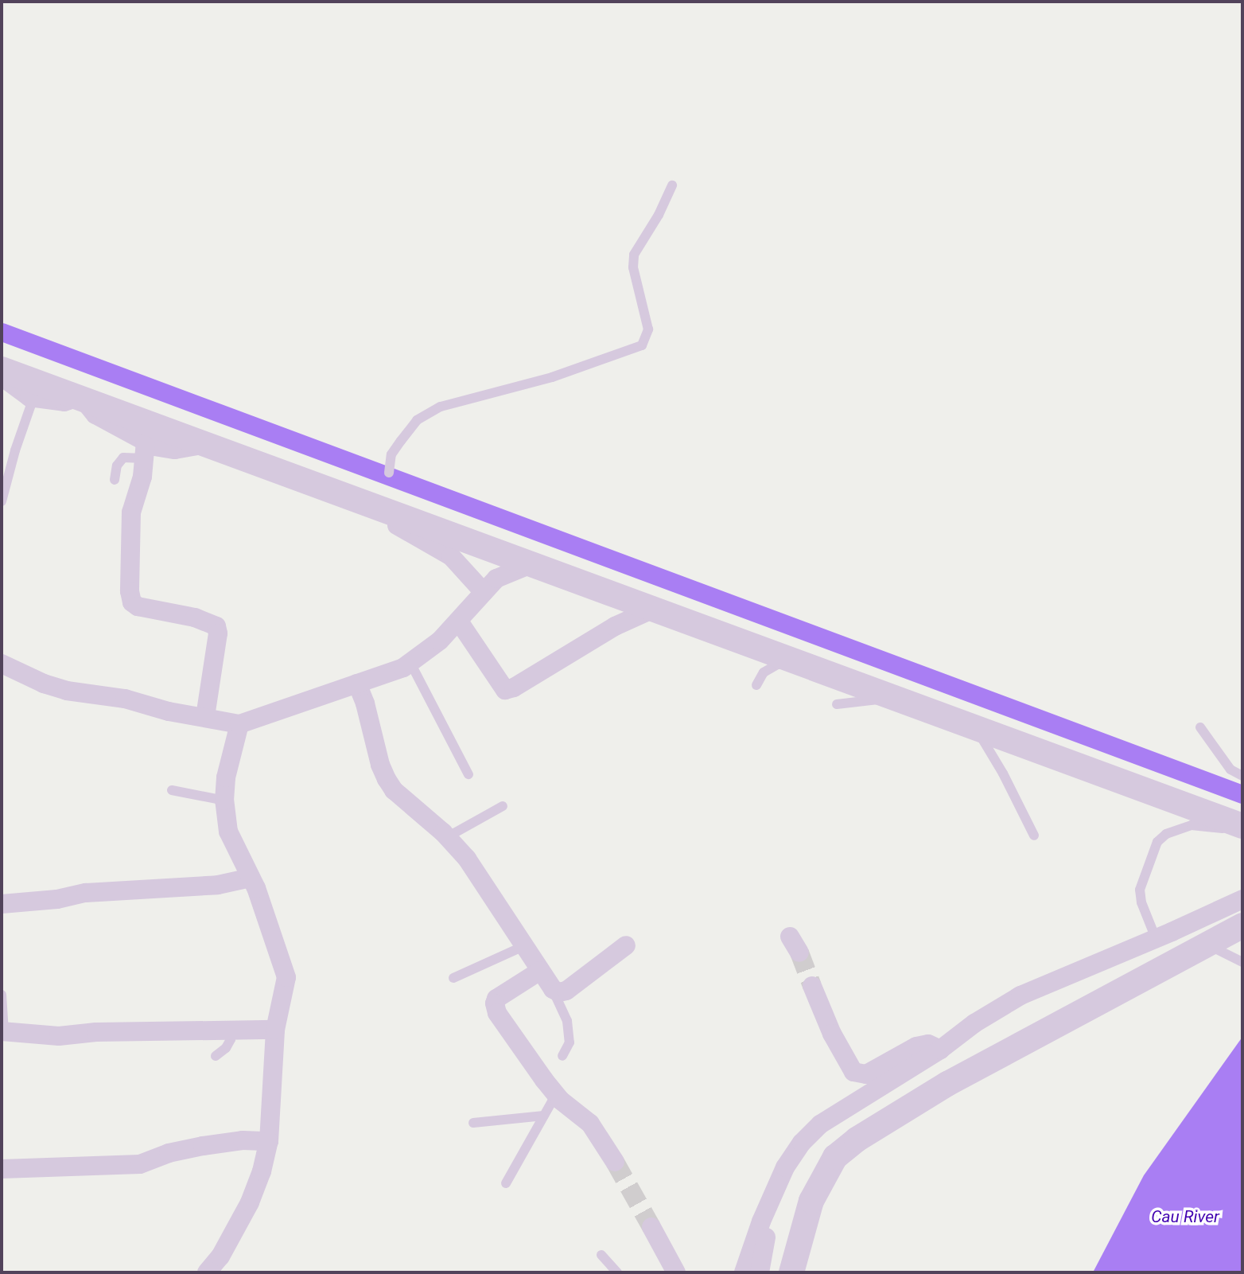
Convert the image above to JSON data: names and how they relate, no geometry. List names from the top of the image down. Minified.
{"water":["Cau River"]}
